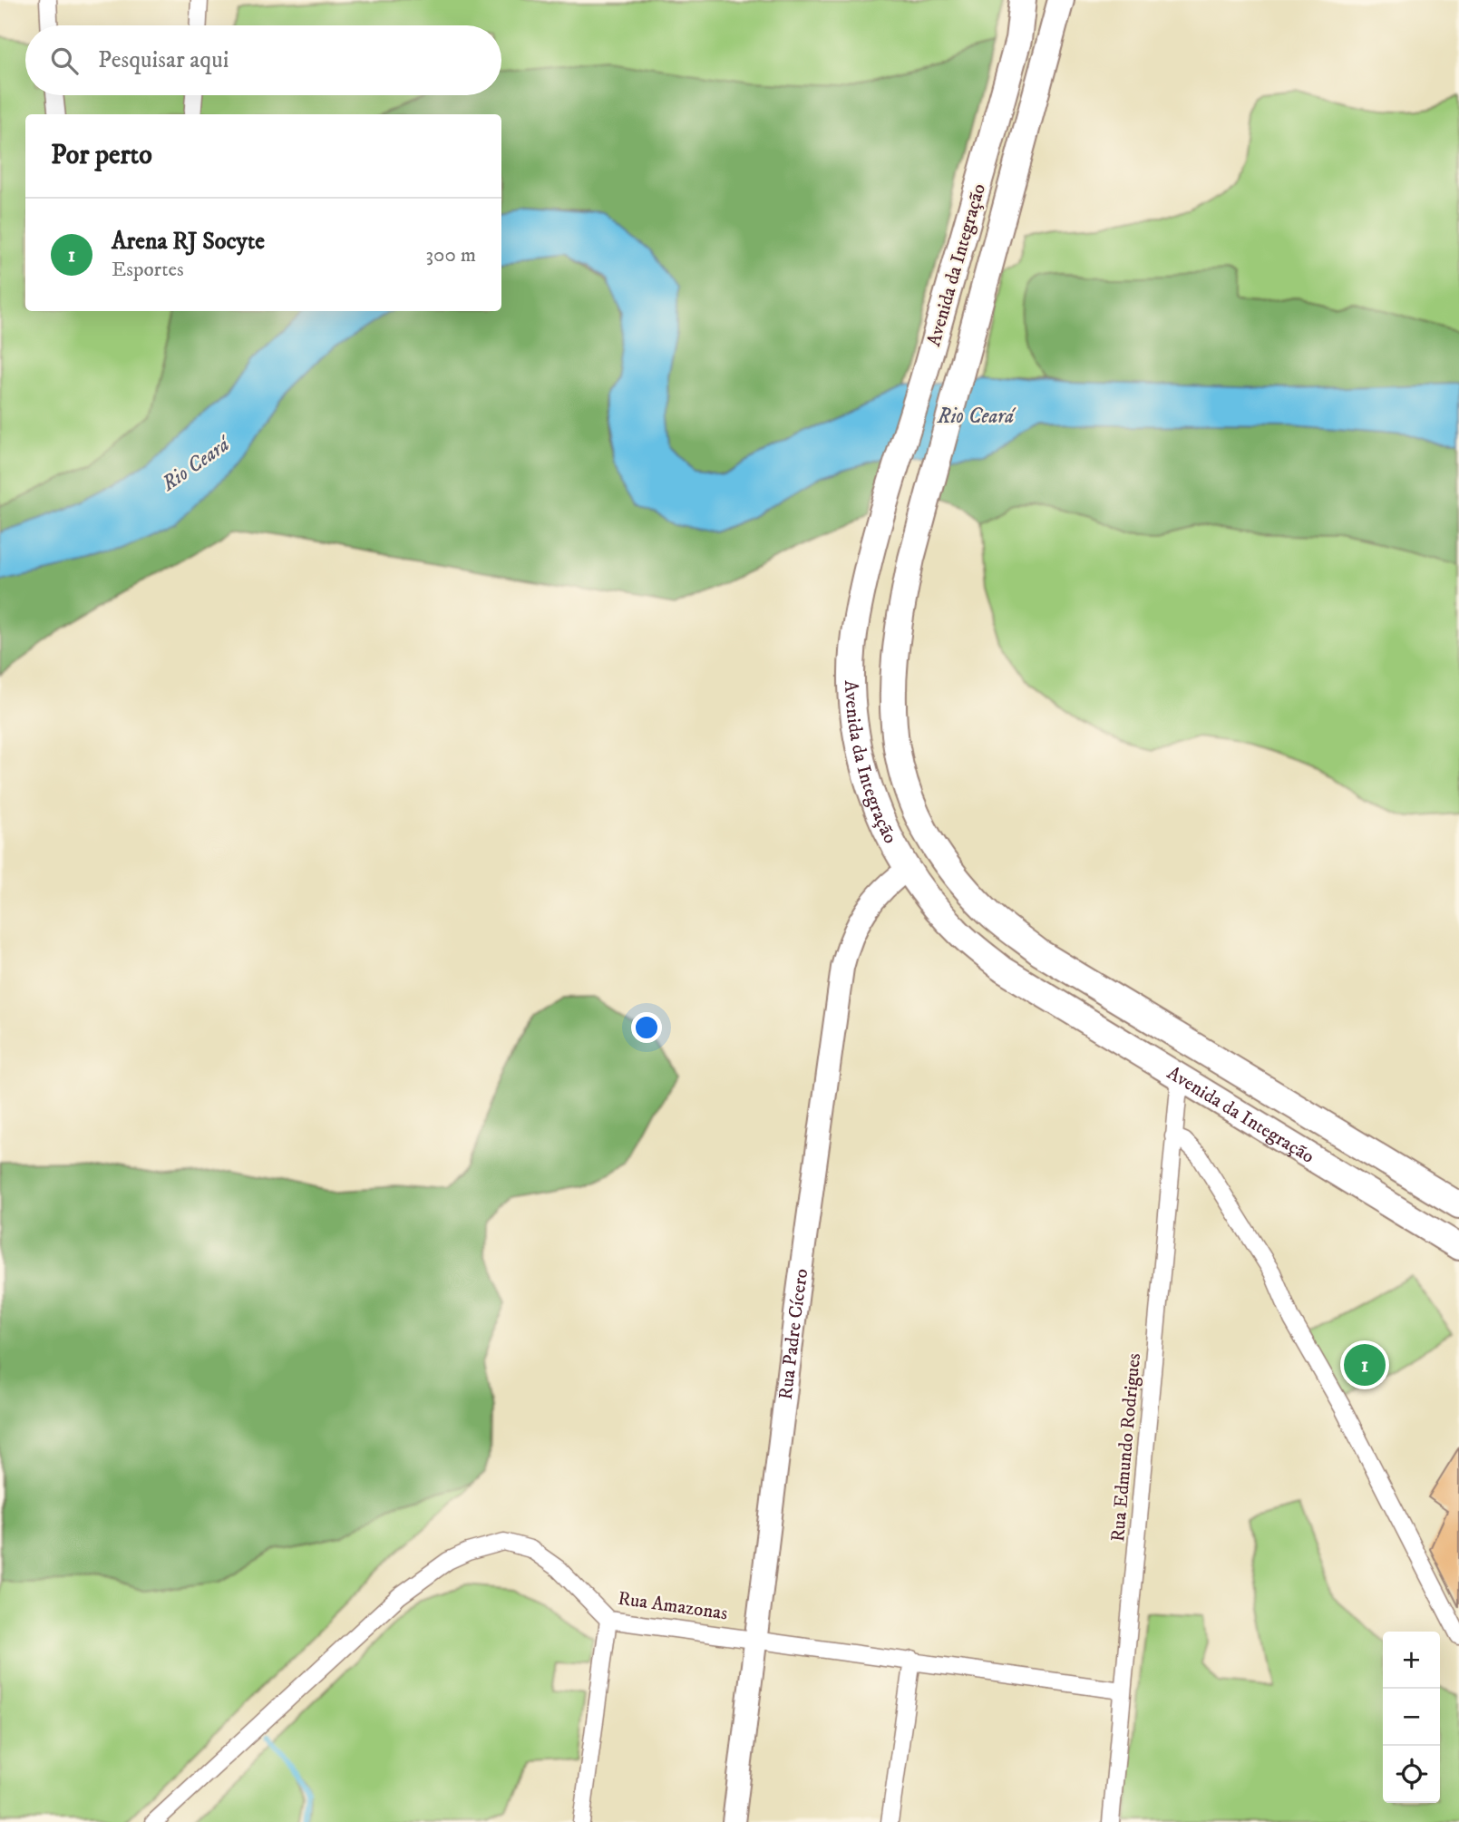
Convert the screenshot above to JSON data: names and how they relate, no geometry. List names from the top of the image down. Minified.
{"streets":{"main road":["Avenida da Integração"],"street":["Rua Padre Cícero","Rua Edmundo Rodrigues","Rua Amazonas"]},"crossings":[["Avenida da Integração","Rua Padre Cícero"],["Avenida da Integração","Rua Edmundo Rodrigues"],["Rua Padre Cícero","Rua Amazonas"],["Rua Edmundo Rodrigues","Rua Amazonas"]],"water":["Rio Ceará"],"page":{"search":"Pesquisar aqui","heading":"Por perto","list":[{"mark":"1","name":"Arena RJ Socyte","note":"Esportes","value":"300 m"}],"pins":"1","map_buttons":["+","−"]}}
